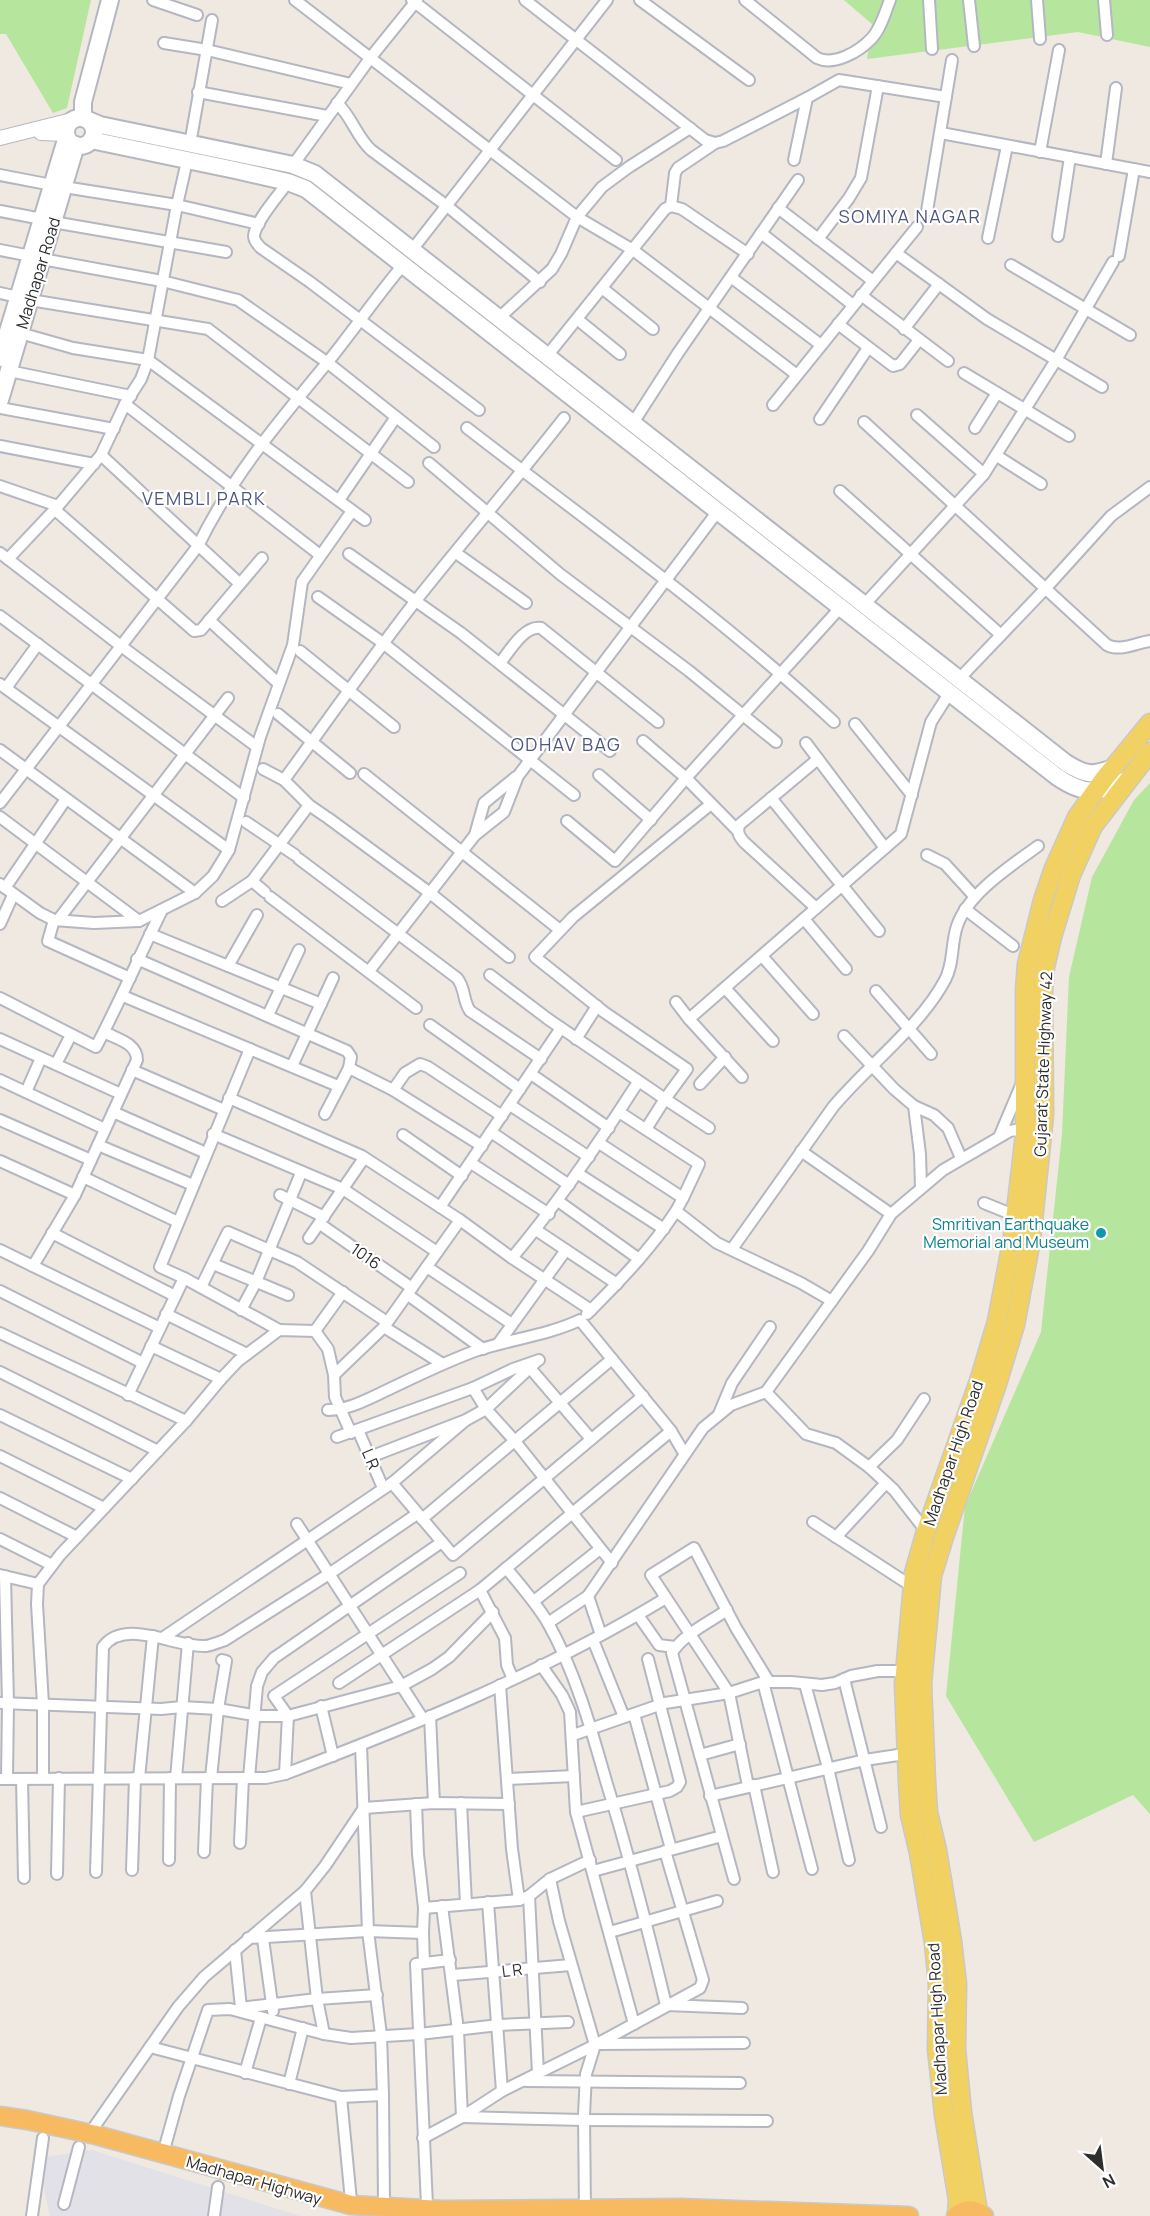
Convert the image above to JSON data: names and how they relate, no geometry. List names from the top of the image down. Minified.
{"streets":{"highway":["Madhapar Highway"],"main road":["Madhapar Road","Gujarat State Highway 42","Madhapar High Road"],"street":["1016","L R"]},"districts":["SOMIYA NAGAR","VEMBLI PARK","ODHAV BAG"],"places":["Smritivan Earthquake Memorial and Museum"],"north":"bottom right"}
